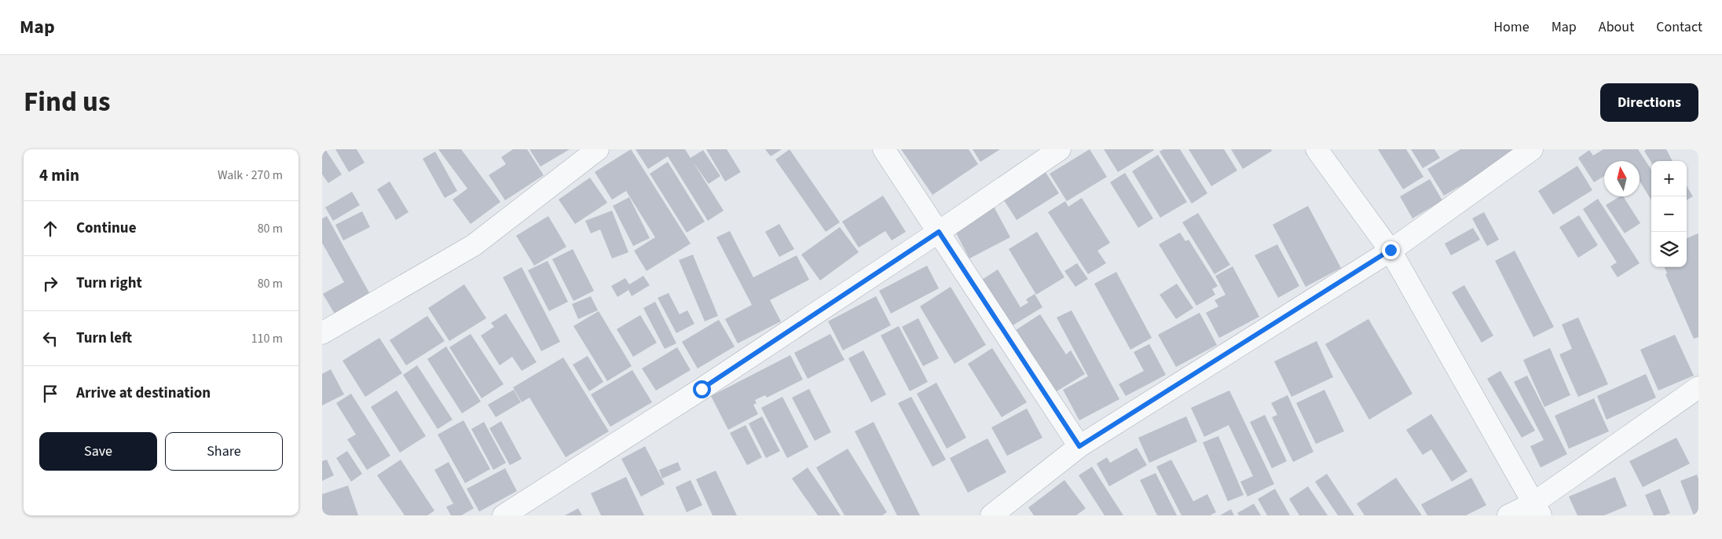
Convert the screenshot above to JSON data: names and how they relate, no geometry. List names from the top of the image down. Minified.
{"north":"top","page":{"header":"Map","nav":["Home","Map","About","Contact"],"title":"Find us","buttons":["Directions",["Save","Share"]],"heading":["4 min","Walk · 270 m"],"map_buttons":["+","−"],"list":[["Continue","80 m"],["Turn right","80 m"],["Turn left","110 m"],"Arrive at destination"]}}
